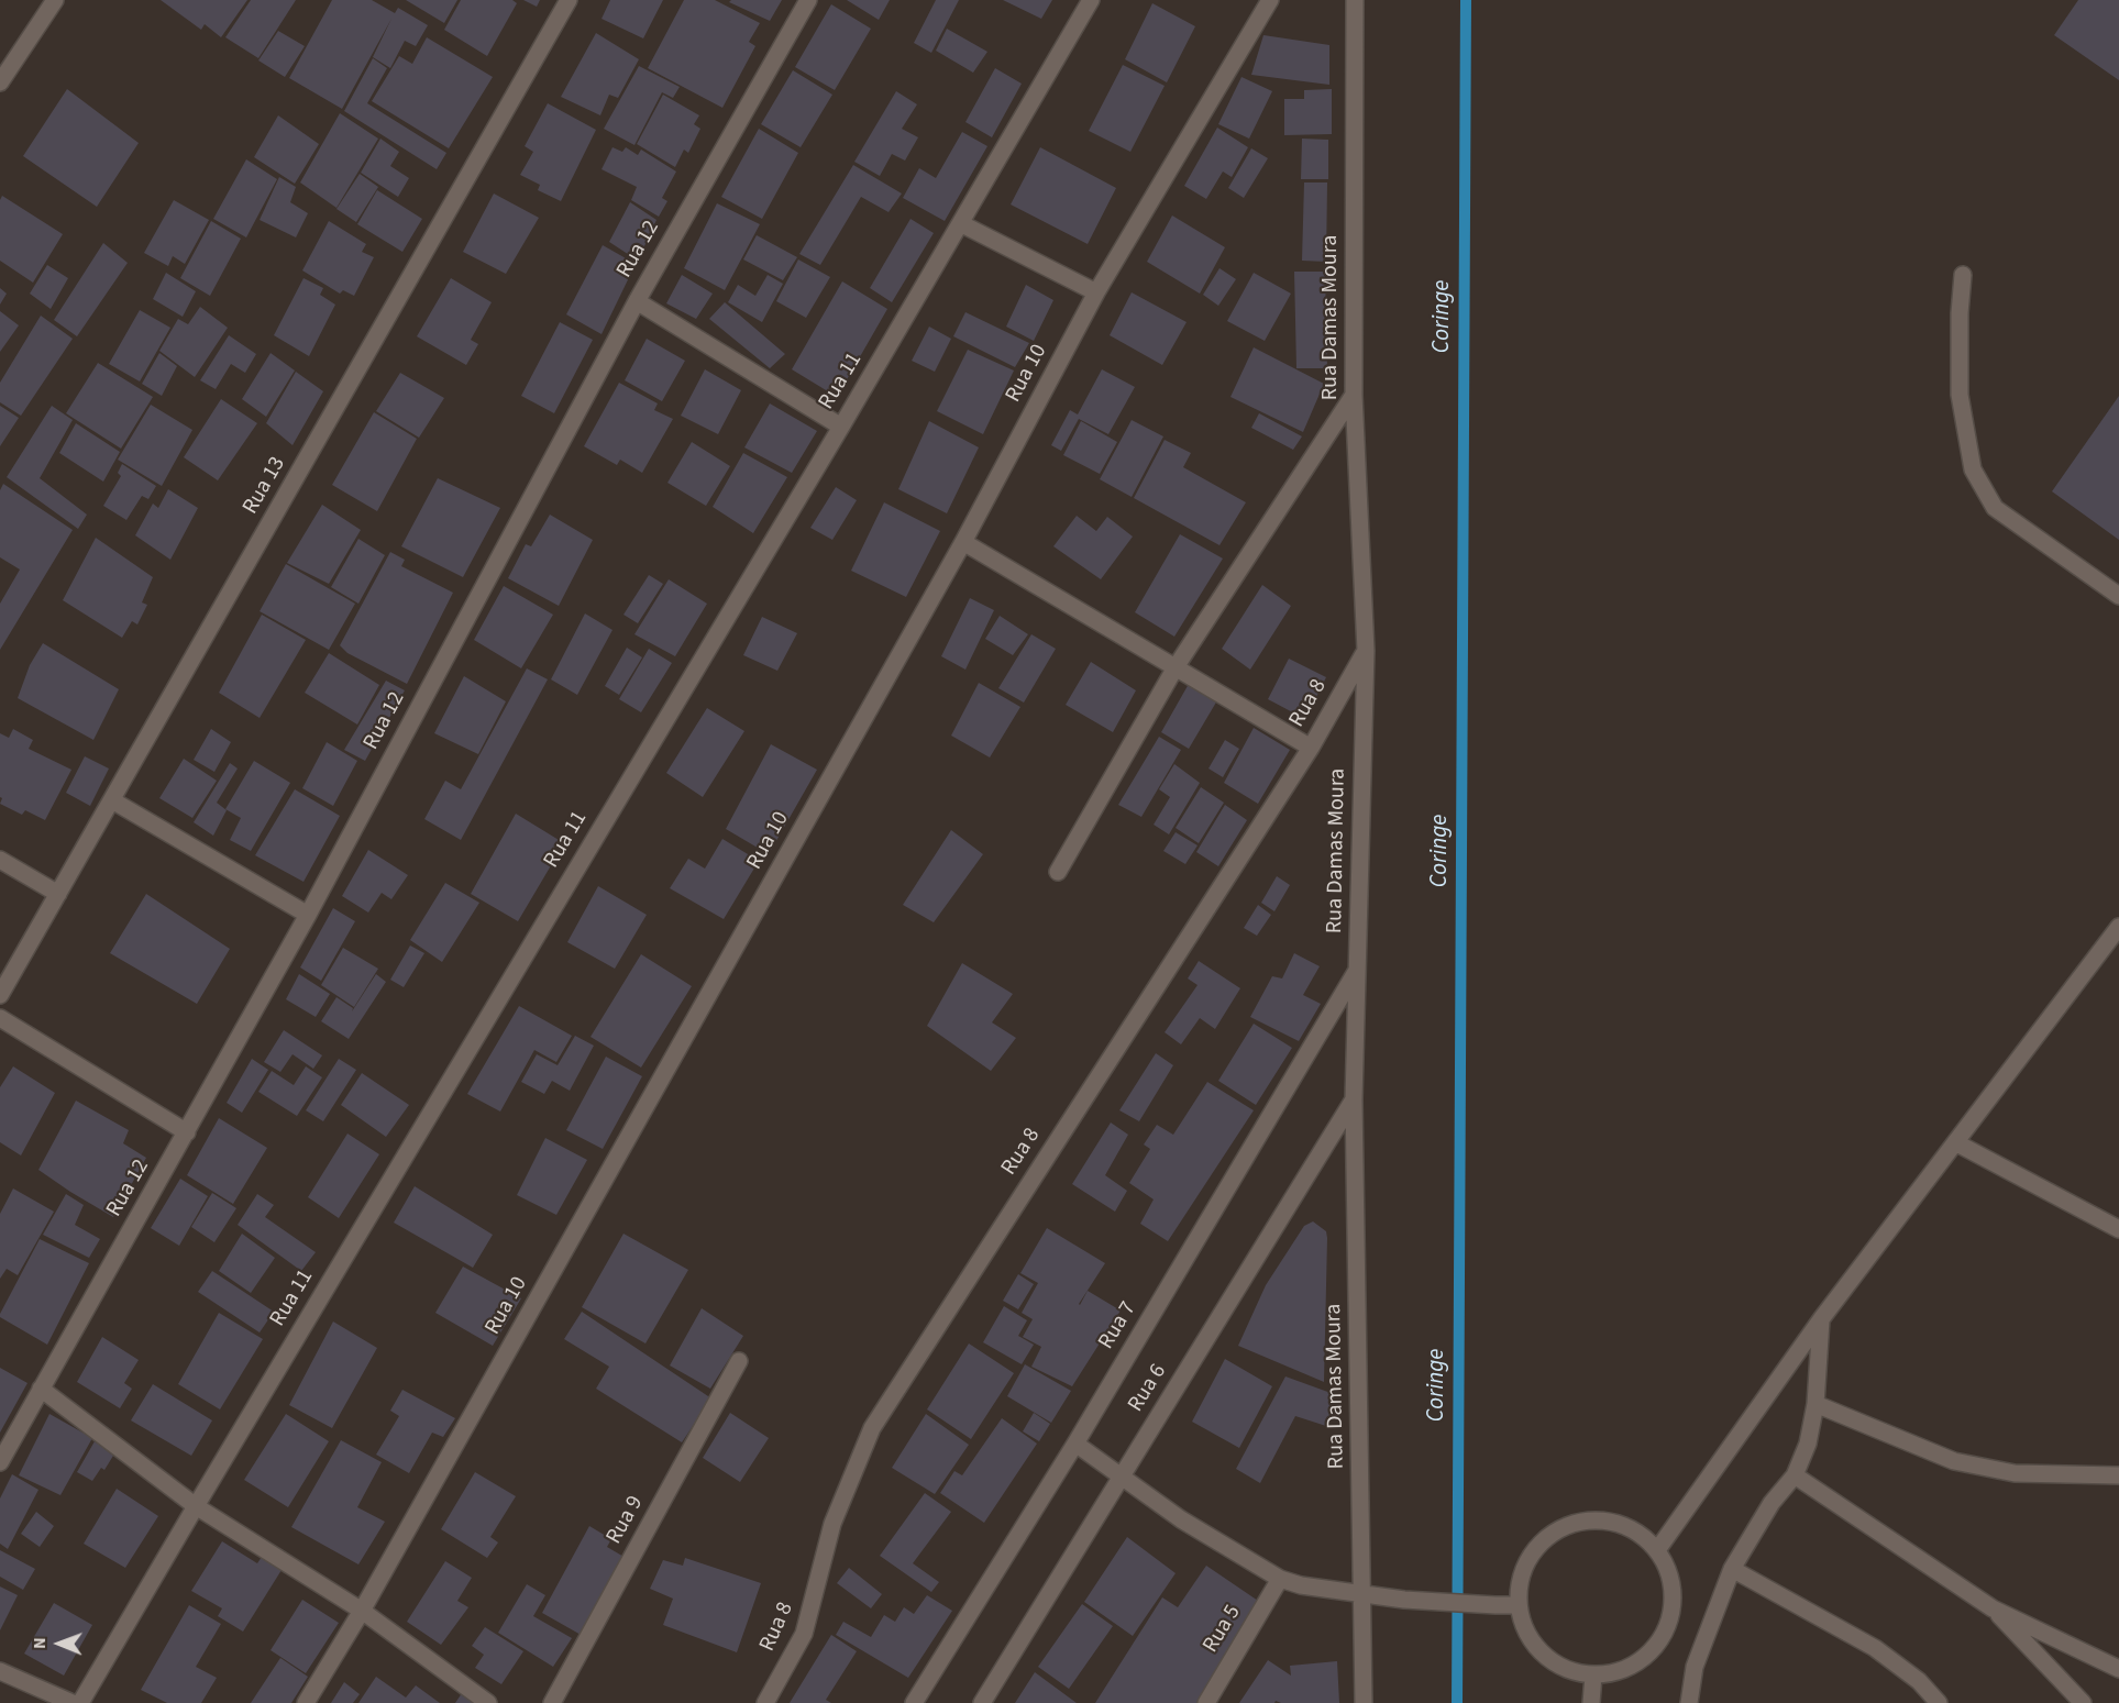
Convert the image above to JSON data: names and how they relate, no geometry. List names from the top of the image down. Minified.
{"streets":{"street":["Rua 12","Rua Damas Moura","Rua 10","Rua 11","Rua 13","Rua 8","Rua 7","Rua 6","Rua 9","Rua 5"]},"crossings":[["Rua Damas Moura","Rua 8"],["Rua Damas Moura","Rua 7"],["Rua Damas Moura","Rua 6"]],"water":["Coringe"],"north":"left"}
